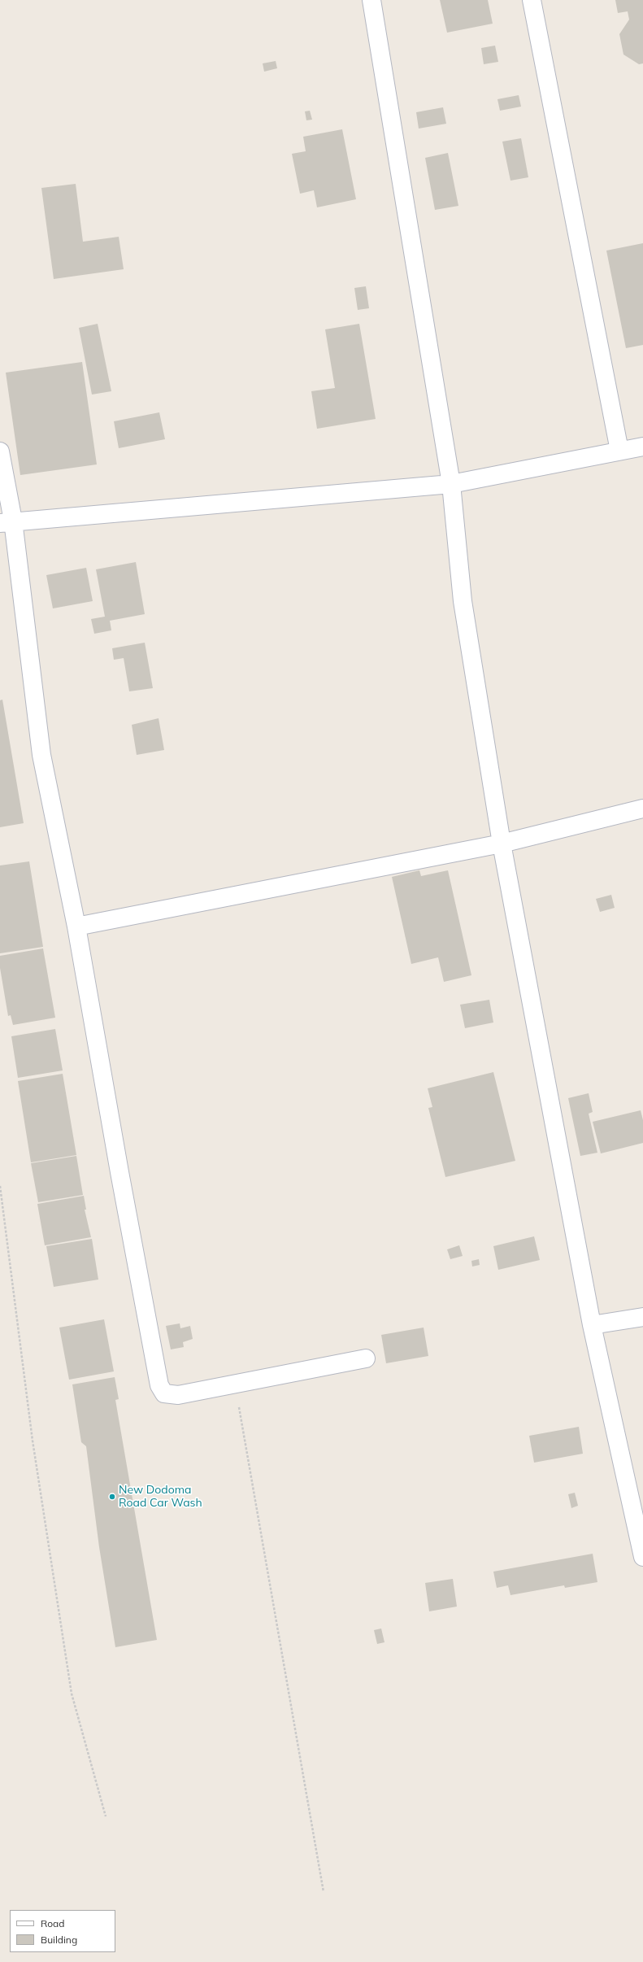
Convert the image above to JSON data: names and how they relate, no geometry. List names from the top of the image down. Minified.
{"places":["New Dodoma Road Car Wash"],"legend":["Road","Building"]}
